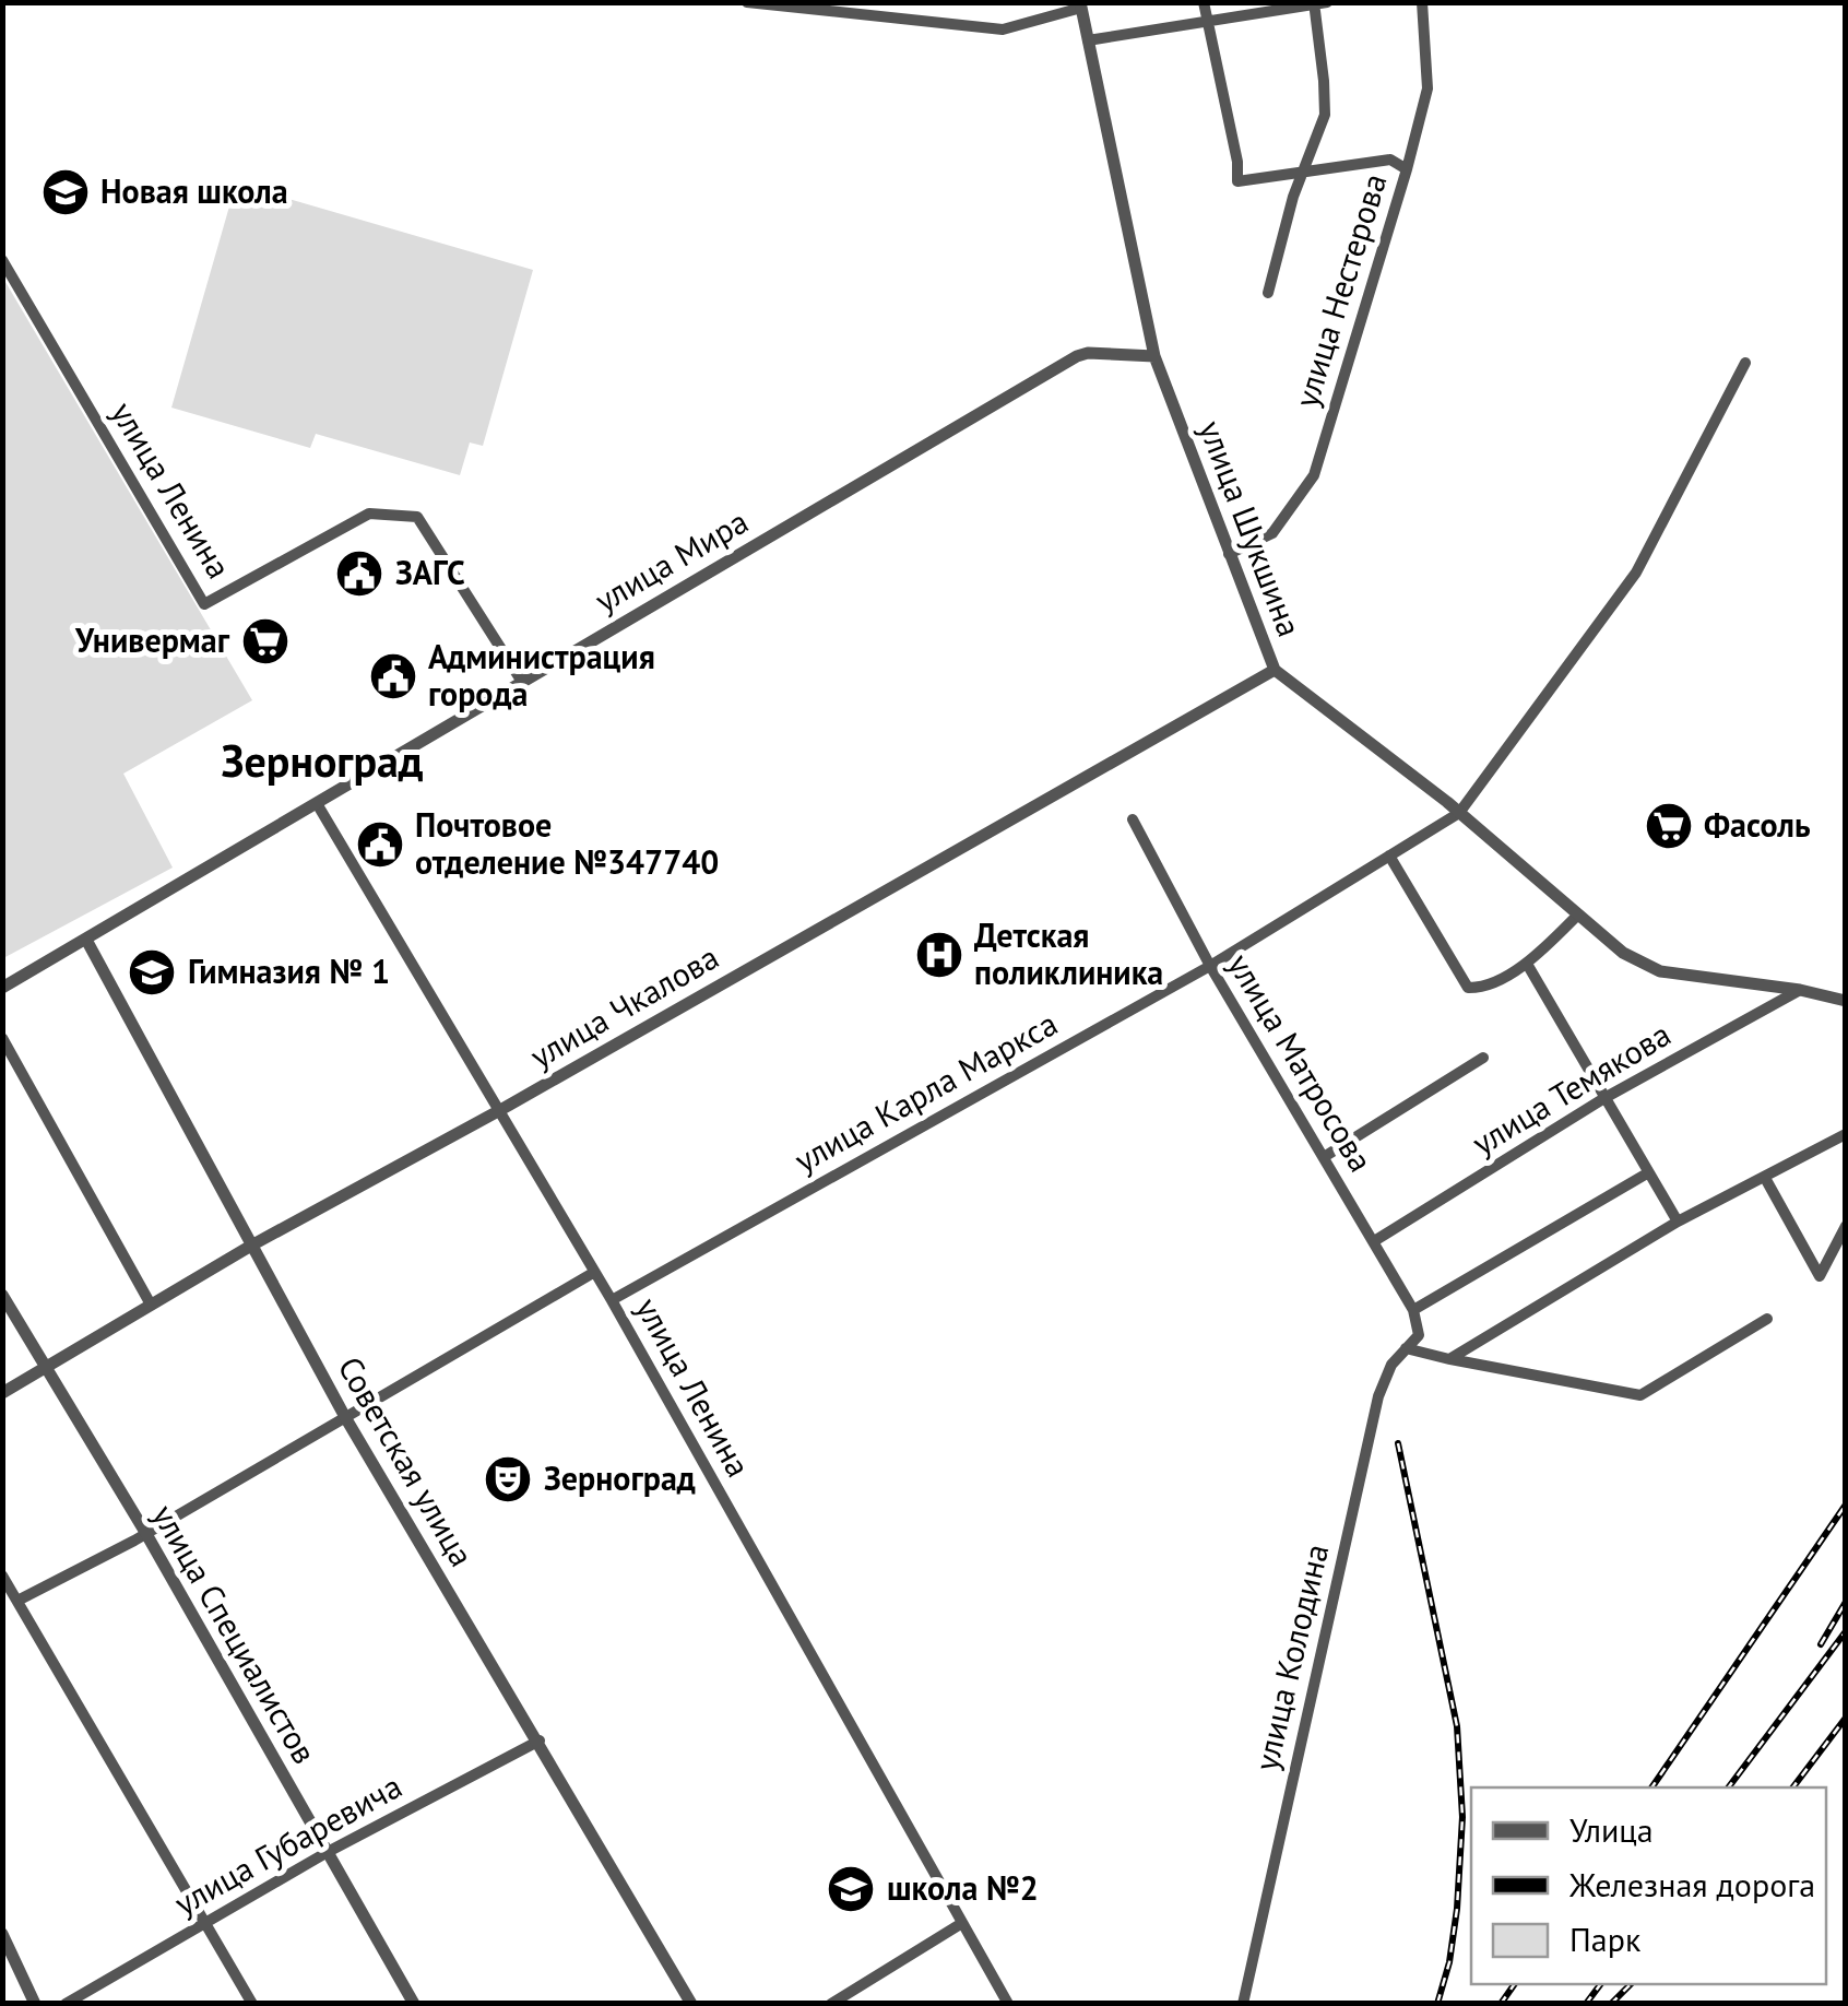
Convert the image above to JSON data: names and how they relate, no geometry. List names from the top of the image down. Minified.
{"streets":{"street":["улица Нестерова","улица Ленина","улица Шукшина","улица Мира","улица Чкалова","улица Матросова","улица Темякова","улица Карла Маркса","Советская улица","улица Специалистов","улица Колодина","улица Губаревича"]},"crossings":[["улица Нестерова","улица Шукшина"],["улица Ленина","улица Мира"],["улица Ленина","улица Чкалова"],["улица Ленина","улица Карла Маркса"],["улица Шукшина","улица Мира"],["улица Шукшина","улица Чкалова"],["улица Шукшина","улица Темякова"],["улица Шукшина","улица Карла Маркса"],["улица Мира","Советская улица"],["улица Чкалова","Советская улица"],["улица Чкалова","улица Специалистов"],["улица Матросова","улица Темякова"],["улица Матросова","улица Карла Маркса"],["улица Матросова","улица Колодина"],["Советская улица","улица Губаревича"],["улица Специалистов","улица Губаревича"]],"districts":["Зерноград"],"places":{"school or university":["Новая школа","Гимназия № 1","школа №2"],"public building":["ЗАГС","Администрация города","Почтовое отделение №347740"],"supermarket":["Универмаг","Фасоль"],"hospital":["Детская поликлиника"],"theatre":["Зерноград"]},"legend":["Улица","Железная дорога","Парк"]}
